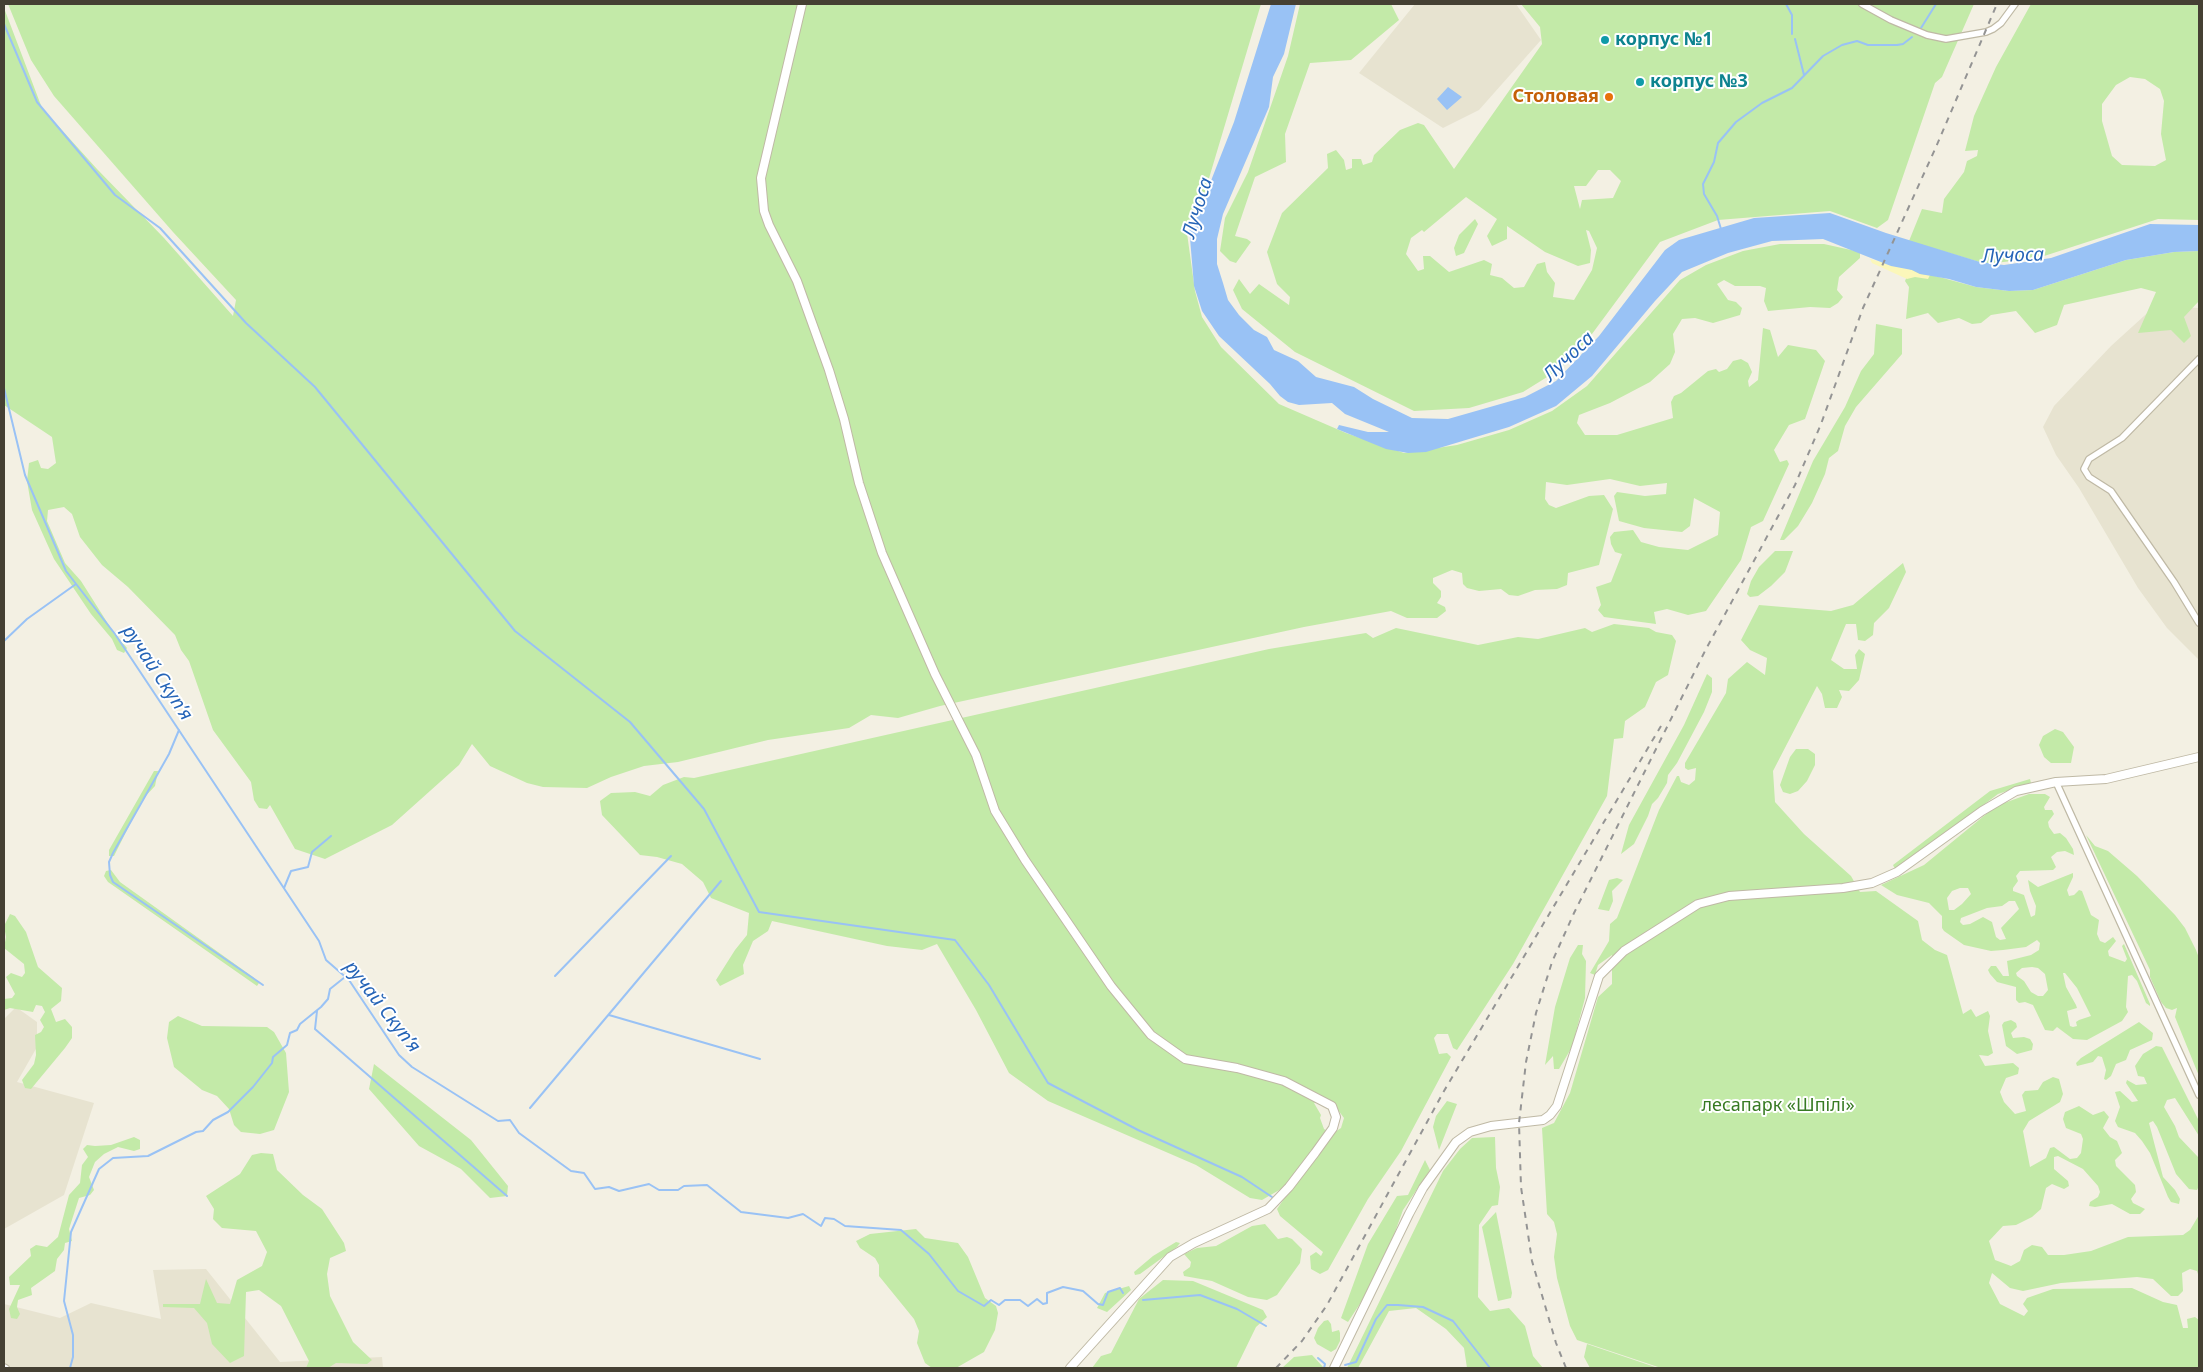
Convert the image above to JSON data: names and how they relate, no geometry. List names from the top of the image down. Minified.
{"water":["Лучоса","ручай Скупʼя"],"parks":["лесапарк «Шпілі»"],"places":["корпус №1","корпус №3","Столовая"]}
